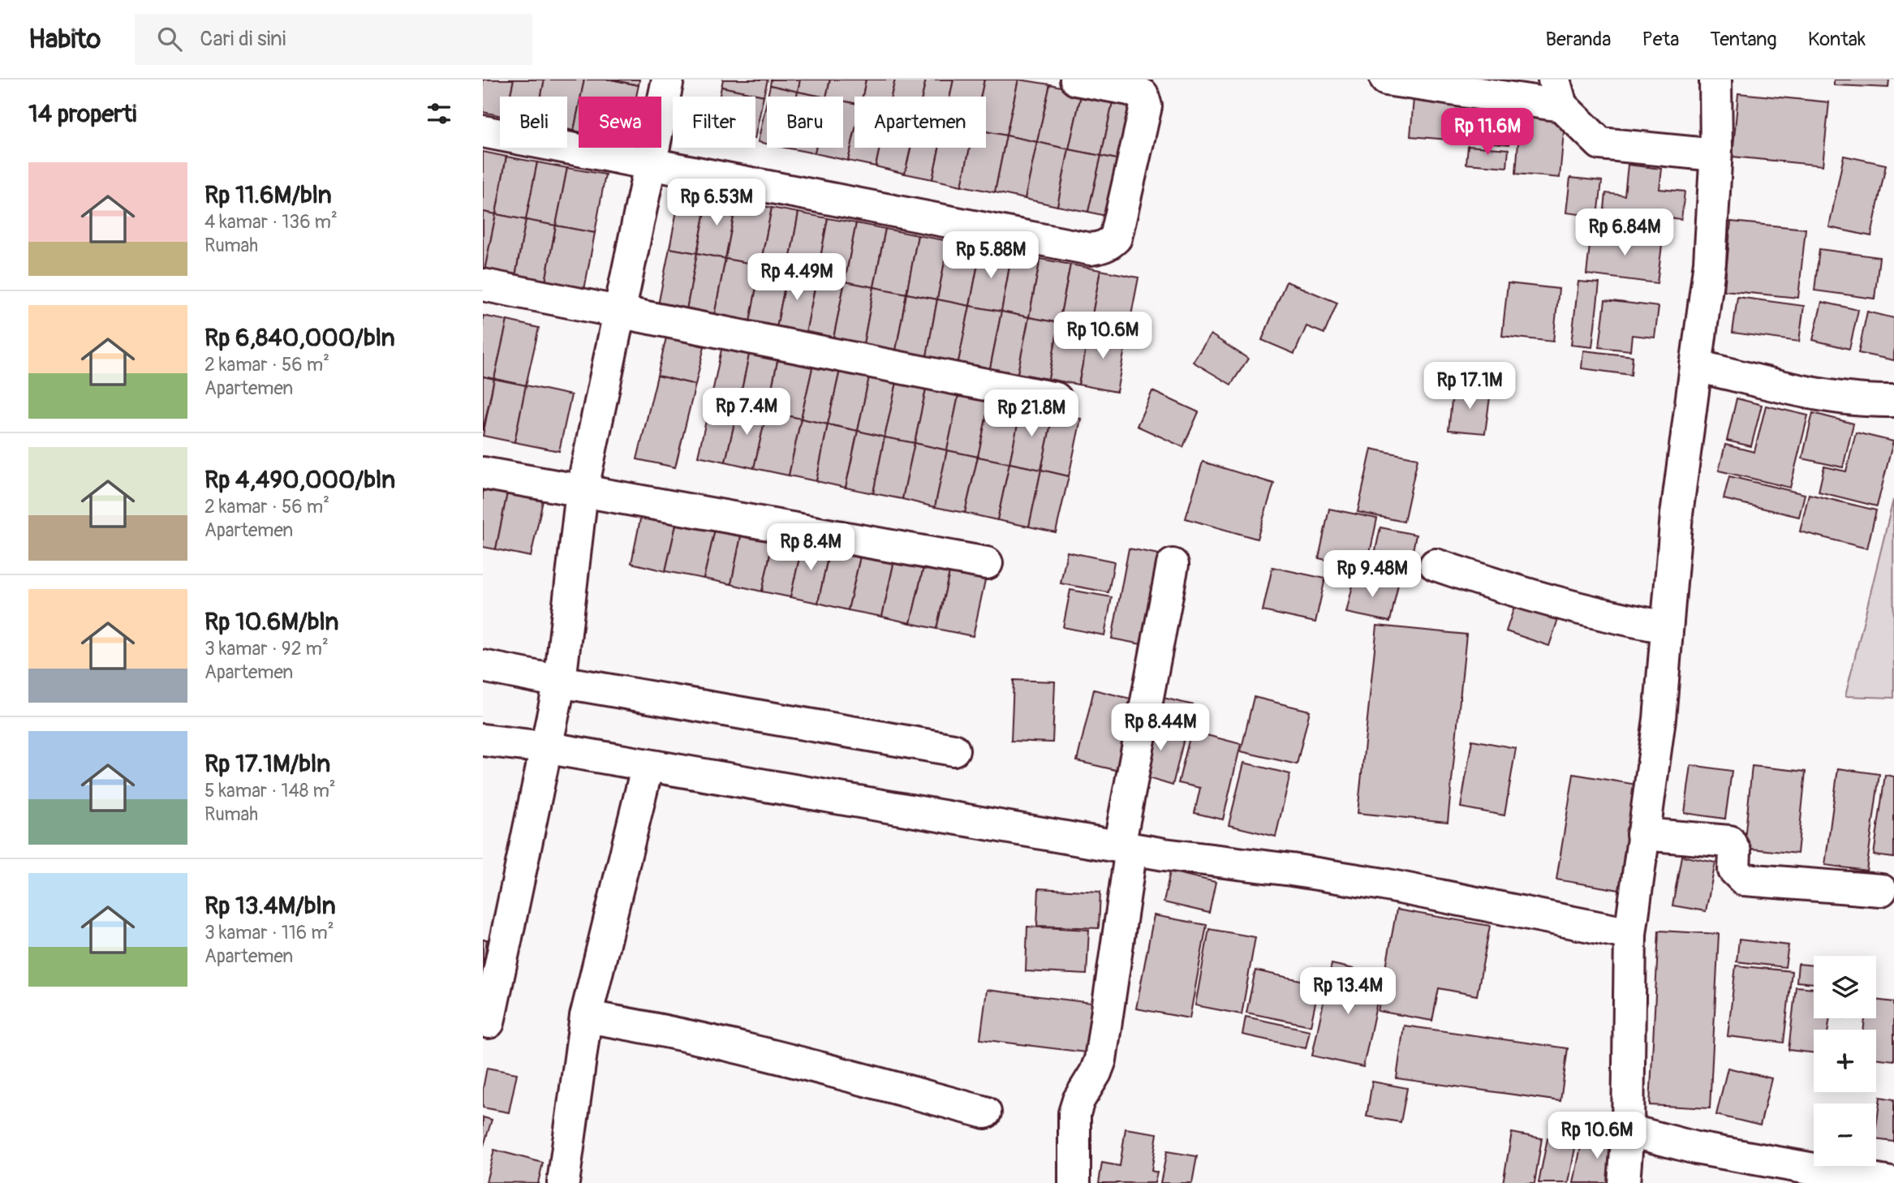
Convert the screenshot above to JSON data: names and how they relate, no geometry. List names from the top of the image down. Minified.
{"page":{"header":"Habito","search":"Cari di sini","nav":["Beranda","Peta","Tentang","Kontak"],"heading":"14 properti","chip":["Beli","Sewa","Filter","Baru","Apartemen"],"price":["Rp 11.6M","Rp 6.53M","Rp 6.84M","Rp 5.88M","Rp 4.49M","Rp 10.6M","Rp 17.1M","Rp 7.4M","Rp 21.8M","Rp 8.4M","Rp 9.48M","Rp 8.44M","Rp 13.4M","Rp 10.6M"],"list":[{"name":"Rp 11.6M/bln","note":"4 kamar · 136 m² · Rumah"},{"name":"Rp 6,840,000/bln","note":"2 kamar · 56 m² · Apartemen"},{"name":"Rp 4,490,000/bln","note":"2 kamar · 56 m² · Apartemen"},{"name":"Rp 10.6M/bln","note":"3 kamar · 92 m² · Apartemen"},{"name":"Rp 17.1M/bln","note":"5 kamar · 148 m² · Rumah"},{"name":"Rp 13.4M/bln","note":"3 kamar · 116 m² · Apartemen"}],"map_buttons":["+","−"]}}
